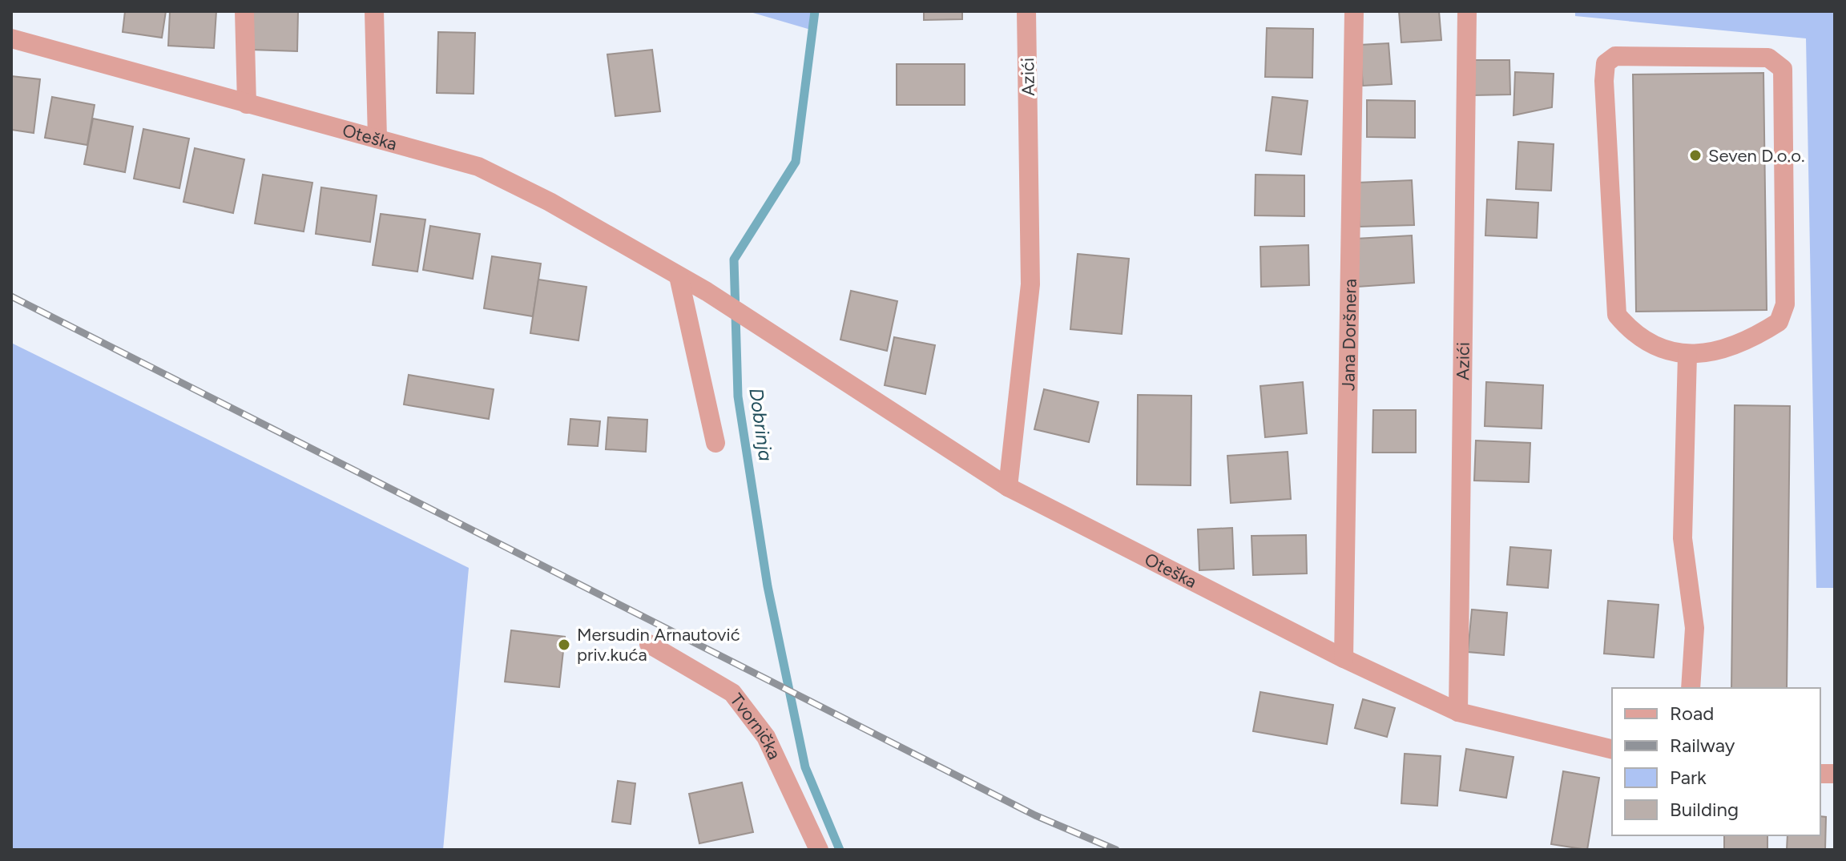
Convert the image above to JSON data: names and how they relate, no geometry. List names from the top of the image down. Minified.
{"streets":{"street":["Azići","Oteška","Jana Doršnera","Tvornička"]},"crossings":[["Azići","Oteška"],["Oteška","Jana Doršnera"]],"water":["Dobrinja"],"places":["Seven D.o.o.","Mersudin Arnautović priv.kuća"],"legend":["Road","Railway","Park","Building"]}
